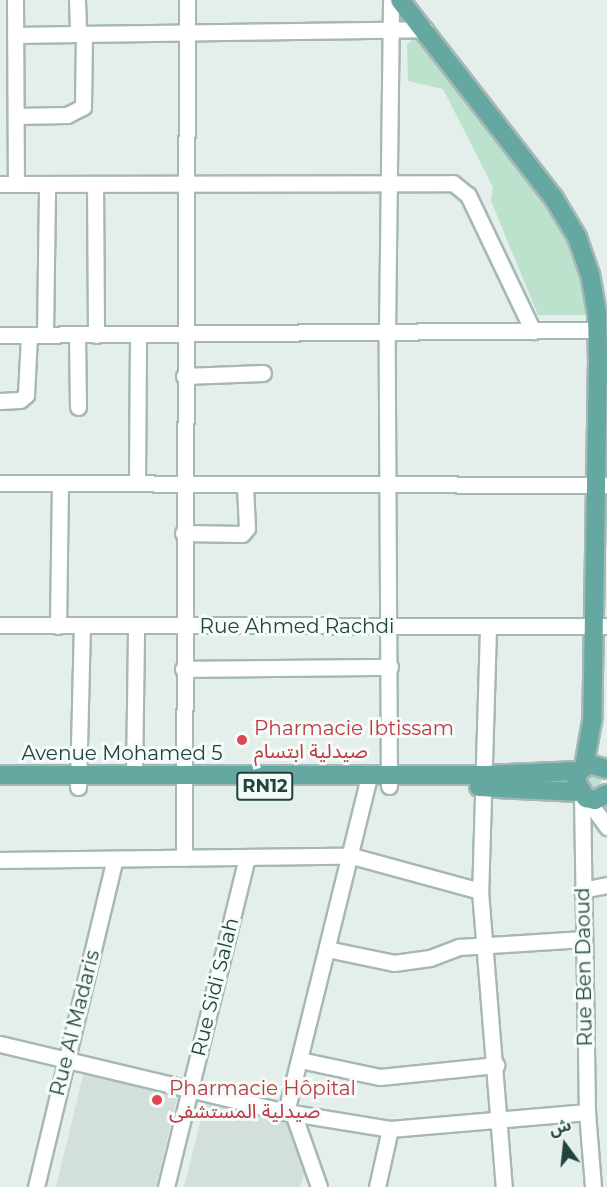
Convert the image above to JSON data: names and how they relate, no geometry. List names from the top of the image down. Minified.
{"streets":{"main road":["Avenue Mohamed 5","RN12"],"street":["Rue Ahmed Rachdi","Rue Ben Daoud","Rue Sidi Salah","Rue Al Madaris"]},"crossings":[["Avenue Mohamed 5","RN12"],["RN12","Rue Ben Daoud"]],"places":["Pharmacie Ibtissam صيدلية ابتسام","Pharmacie Hôpital صيدلية المستشفى"],"north":"top"}
